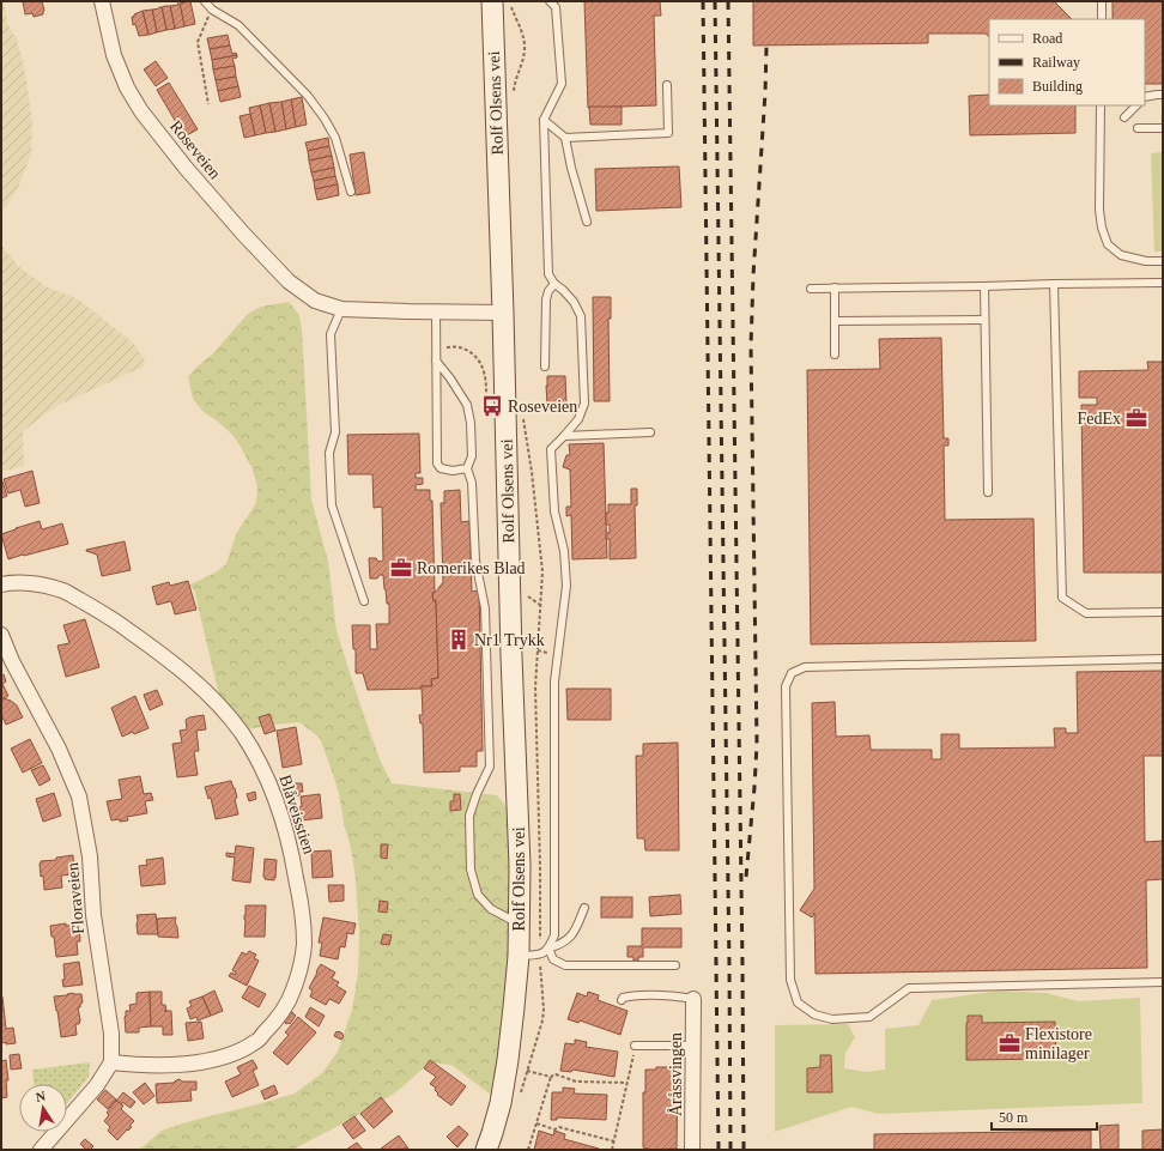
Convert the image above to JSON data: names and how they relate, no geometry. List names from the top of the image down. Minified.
{"streets":{"main road":["Rolf Olsens vei"],"street":["Roseveien","Blåveisstien","Floraveien","Åråssvingen"]},"crossings":[["Rolf Olsens vei","Roseveien"],["Blåveisstien","Floraveien"]],"places":{"bus stop":["Roseveien"],"office":["FedEx","Romerikes Blad","Flexistore minilager"],"building":["Nr1 Trykk"]},"legend":["Road","Railway","Building"],"scale_bar":"50 m","north":"top"}
